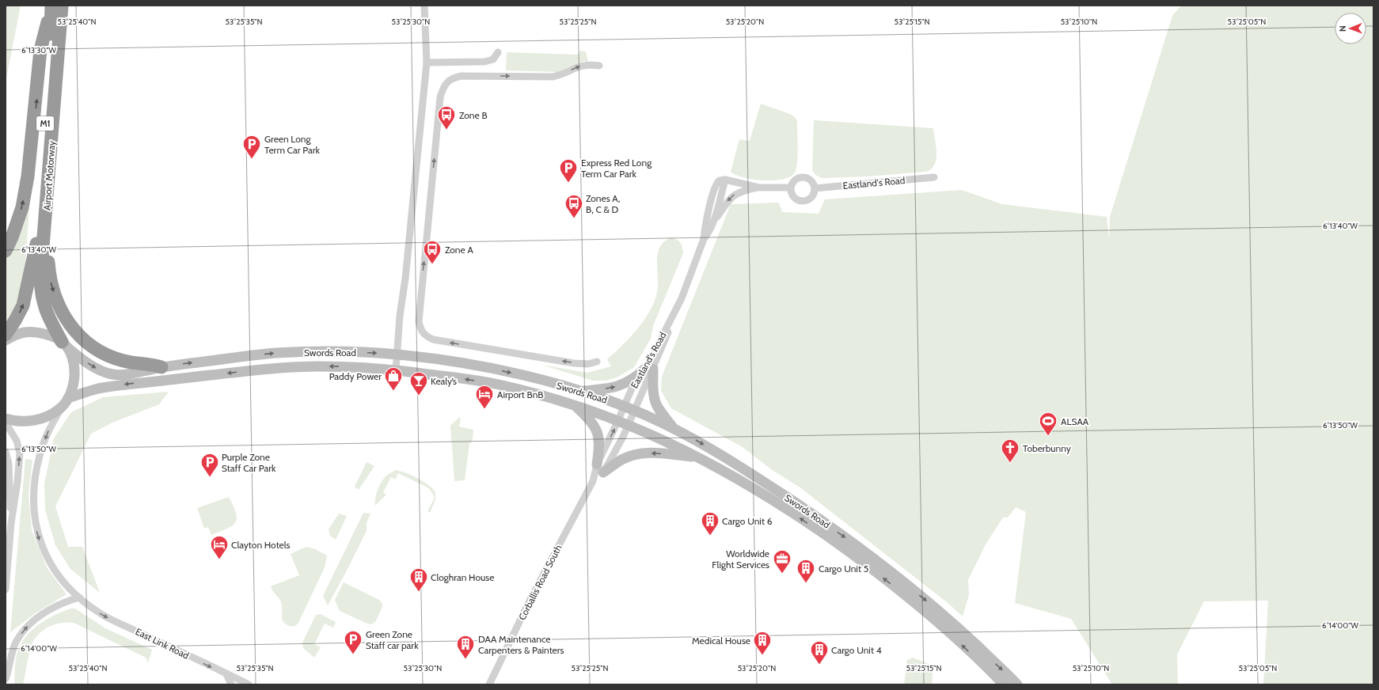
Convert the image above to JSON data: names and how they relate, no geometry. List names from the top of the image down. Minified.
{"streets":{"highway":["M1","Airport Motorway"],"main road":["Swords Road"],"street":["Eastland's Road","Corballis Road South","East Link Road"]},"crossings":[["M1","Airport Motorway"],["M1","Swords Road"],["Airport Motorway","Swords Road"],["Eastland's Road","Swords Road"],["Eastland's Road","Corballis Road South"],["Swords Road","Corballis Road South"]],"one_way":["East Link Road"],"places":{"bus stop":["Zone B","Zones A, B, C & D","Zone A"],"parking":["Green Long Term Car Park","Express Red Long Term Car Park","Purple Zone Staff Car Park","Green Zone Staff car park"],"shop":["Paddy Power"],"bar":["Kealy’s"],"hotel":["Airport BnB","Clayton Hotels"],"sports":["ALSAA"],"church":["Toberbunny"],"building":["Cargo Unit 6","Cargo Unit 5","Cloghran House","Medical House","DAA Maintenance Carpenters & Painters","Cargo Unit 4"],"office":["Worldwide Flight Services"]},"north":"left","coordinates":["53°25'40\"N","53°25'35\"N","53°25'30\"N","53°25'25\"N","53°25'20\"N","53°25'15\"N","53°25'10\"N","53°25'05\"N","6°13'30\"W","6°13'40\"W","6°13'50\"W","6°14'00\"W"]}
